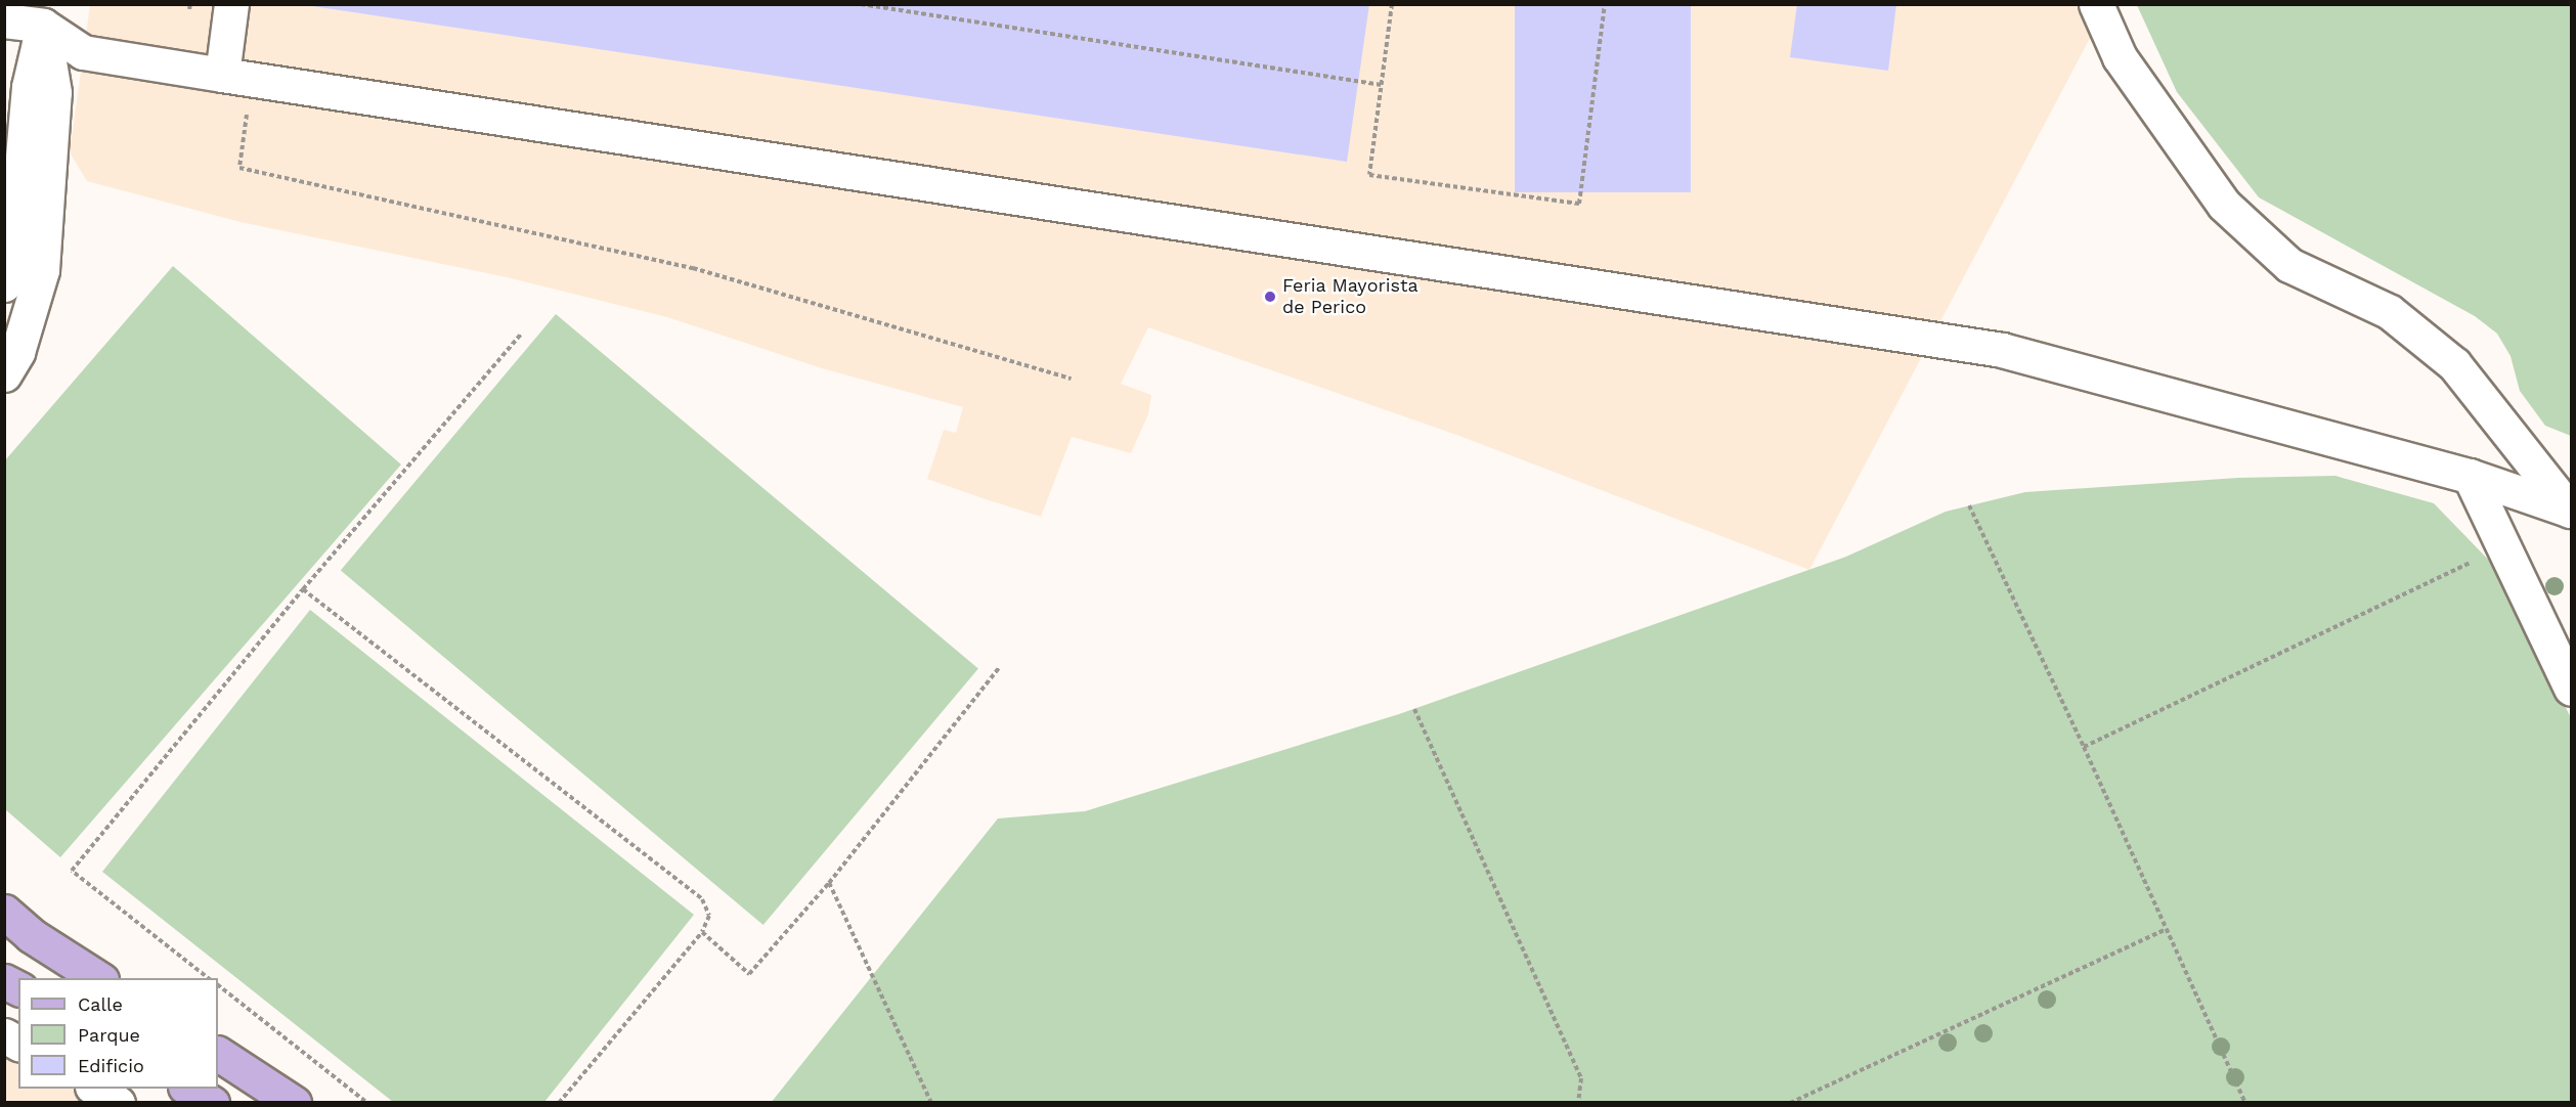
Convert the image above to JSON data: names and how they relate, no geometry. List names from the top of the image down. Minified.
{"places":["Feria Mayorista de Perico"],"legend":["Calle","Parque","Edificio"]}
